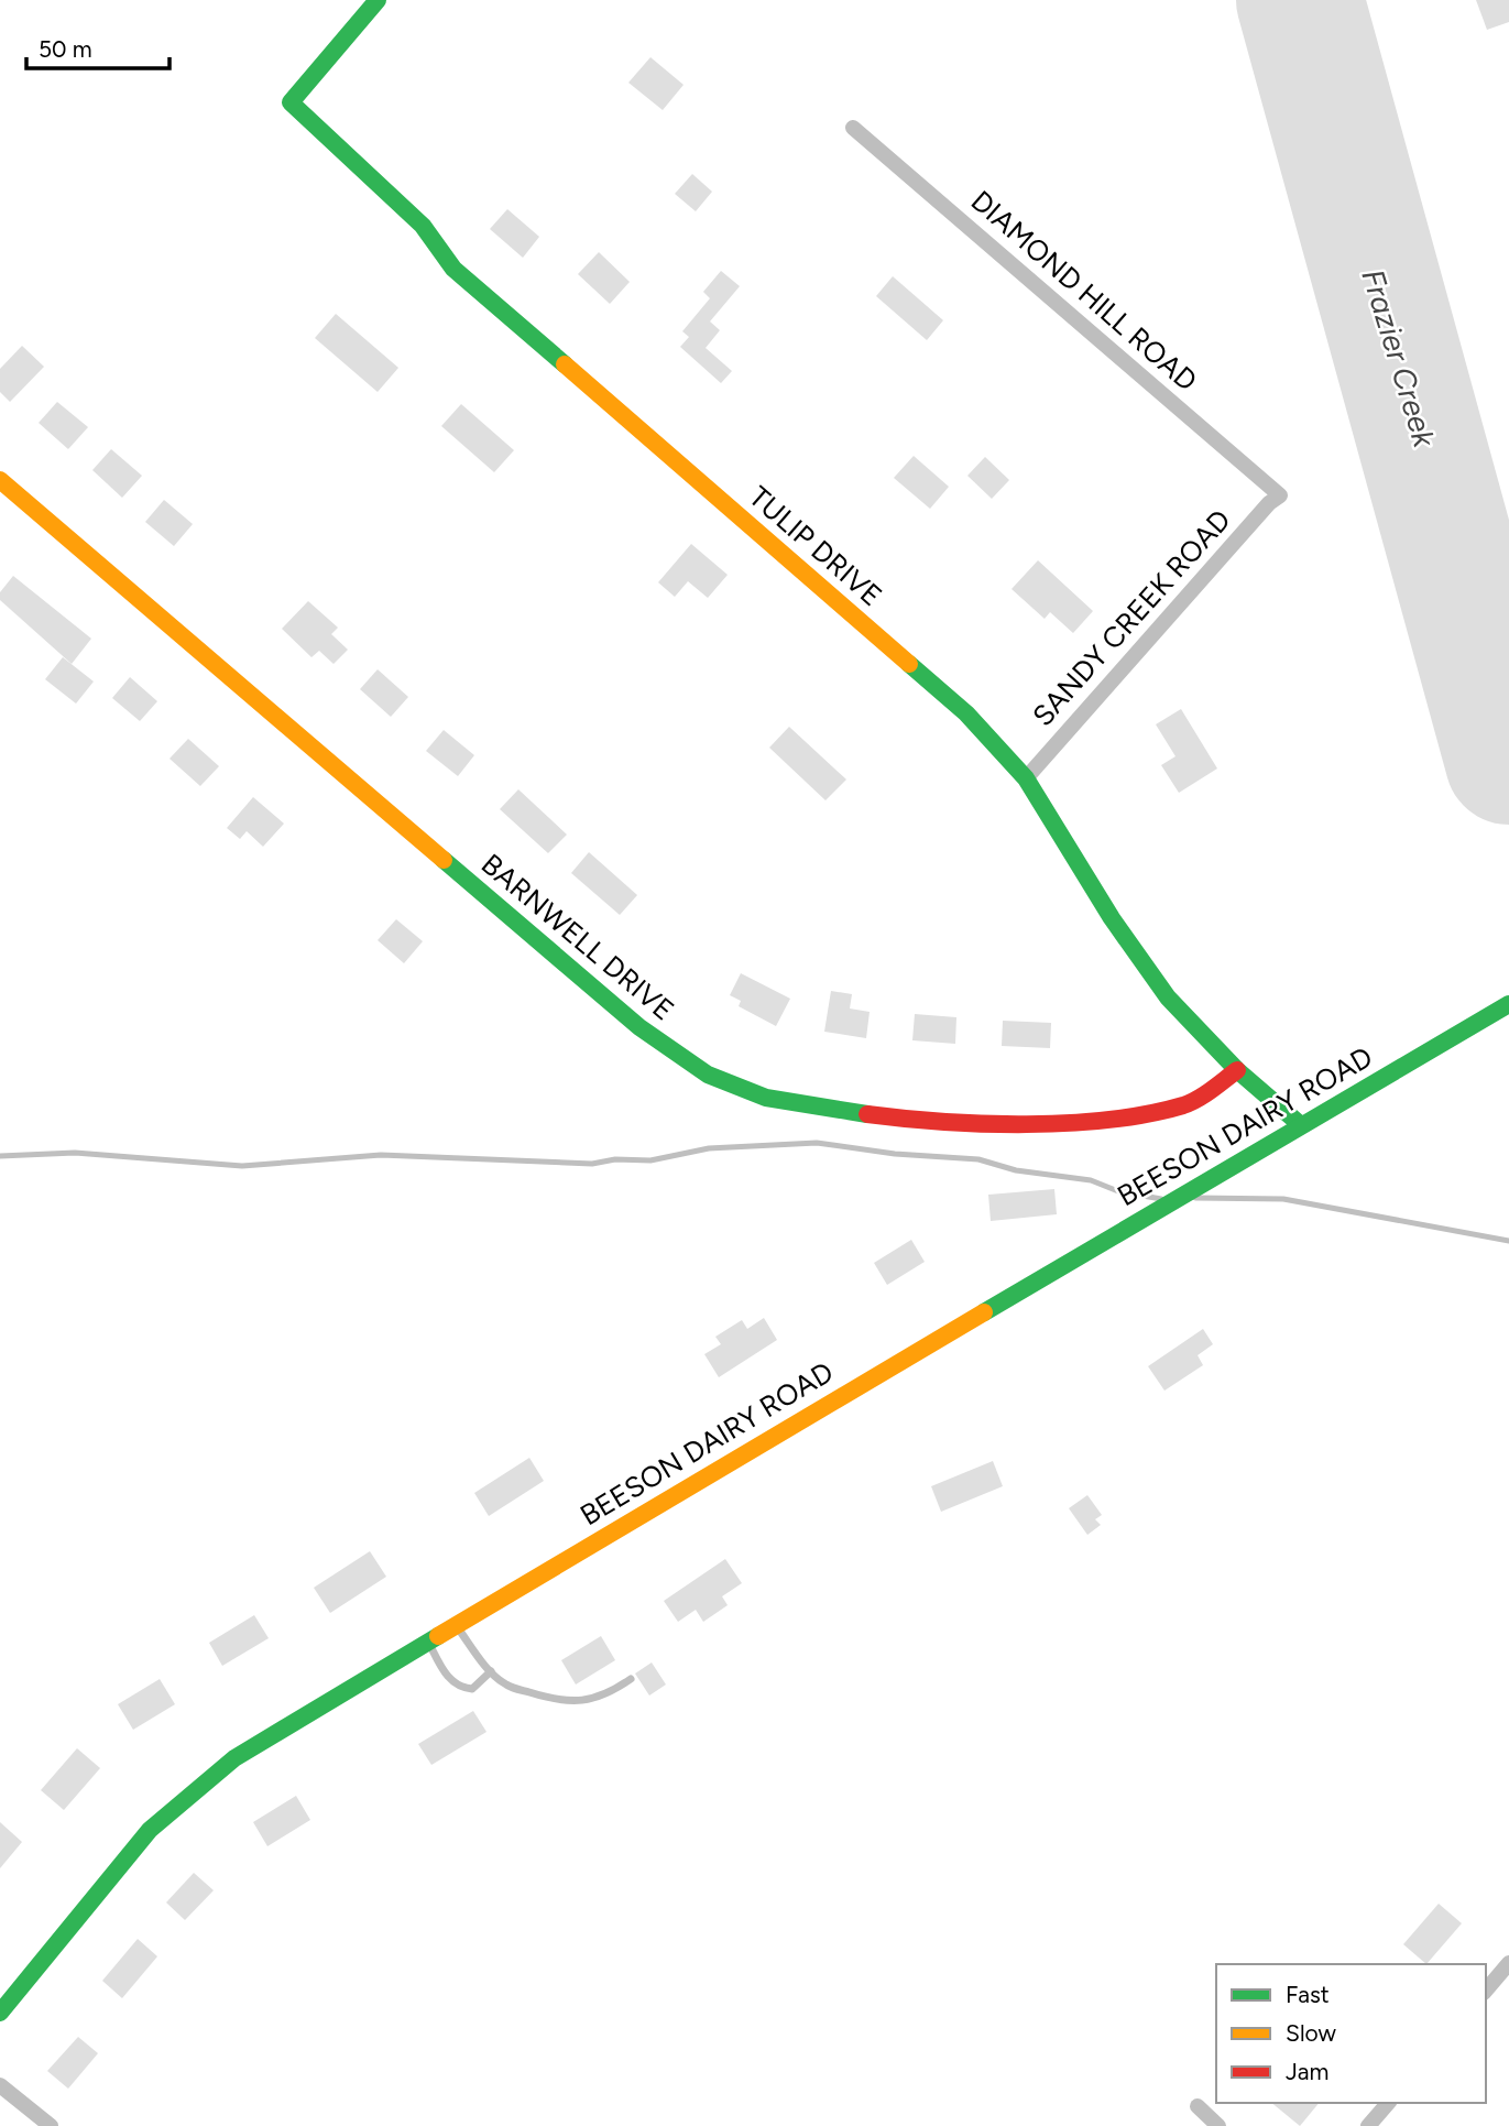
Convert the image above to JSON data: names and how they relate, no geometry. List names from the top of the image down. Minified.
{"streets":{"street":["DIAMOND HILL ROAD","TULIP DRIVE","SANDY CREEK ROAD","BARNWELL DRIVE","BEESON DAIRY ROAD"]},"crossings":[["DIAMOND HILL ROAD","SANDY CREEK ROAD"],["TULIP DRIVE","SANDY CREEK ROAD"],["TULIP DRIVE","BARNWELL DRIVE"],["TULIP DRIVE","BEESON DAIRY ROAD"]],"water":["Frazier Creek"],"legend":["Fast","Slow","Jam"],"scale_bar":"50 m"}
